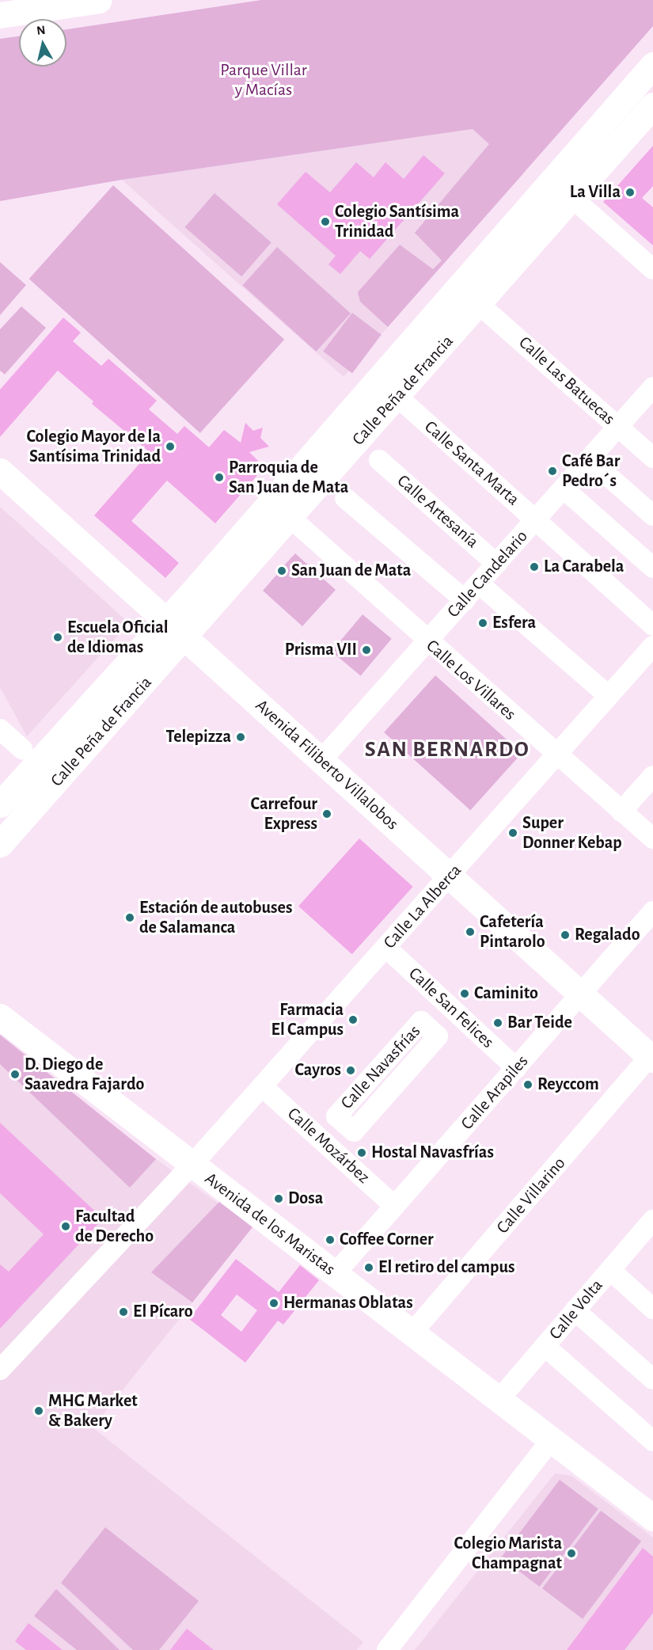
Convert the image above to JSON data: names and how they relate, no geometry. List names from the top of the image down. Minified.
{"streets":{"main road":["Calle Peña de Francia","Avenida Filiberto Villalobos","Avenida de los Maristas"],"street":["Calle Las Batuecas","Calle Santa Marta","Calle Artesanía","Calle Candelario","Calle Los Villares","Calle La Alberca","Calle San Felices","Calle Navasfrías","Calle Arapiles","Calle Mozárbez","Calle Villarino","Calle Volta"]},"crossings":[["Calle Las Batuecas","Calle Peña de Francia"],["Calle Las Batuecas","Calle Candelario"],["Calle Peña de Francia","Calle Santa Marta"],["Calle Peña de Francia","Calle Los Villares"],["Calle Peña de Francia","Avenida Filiberto Villalobos"],["Calle Santa Marta","Calle Candelario"],["Calle Artesanía","Calle Candelario"],["Calle Candelario","Calle Los Villares"],["Calle Candelario","Avenida Filiberto Villalobos"],["Calle Los Villares","Calle La Alberca"],["Avenida Filiberto Villalobos","Calle La Alberca"],["Avenida Filiberto Villalobos","Calle Arapiles"],["Avenida Filiberto Villalobos","Calle Villarino"],["Calle La Alberca","Calle San Felices"],["Calle La Alberca","Calle Mozárbez"],["Calle La Alberca","Avenida de los Maristas"],["Calle San Felices","Calle Arapiles"],["Calle Arapiles","Calle Mozárbez"],["Calle Arapiles","Avenida de los Maristas"],["Calle Villarino","Avenida de los Maristas"],["Avenida de los Maristas","Calle Volta"]],"districts":["SAN BERNARDO"],"parks":["Parque Villar y Macías"],"places":["La Villa","Colegio Santísima Trinidad","Colegio Mayor de la Santísima Trinidad","Café Bar Pedro´s","Parroquia de San Juan de Mata","La Carabela","San Juan de Mata","Esfera","Escuela Oficial de Idiomas","Prisma VII","Telepizza","Carrefour Express","Super Donner Kebap","Estación de autobuses de Salamanca","Cafetería Pintarolo","Regalado","Caminito","Farmacia El Campus","Bar Teide","Cayros","D. Diego de Saavedra Fajardo","Reyccom","Hostal Navasfrías","Dosa","Facultad de Derecho","Coffee Corner","El retiro del campus","Hermanas Oblatas","El Pícaro","MHG Market & Bakery","Colegio Marista Champagnat"],"north":"top"}
